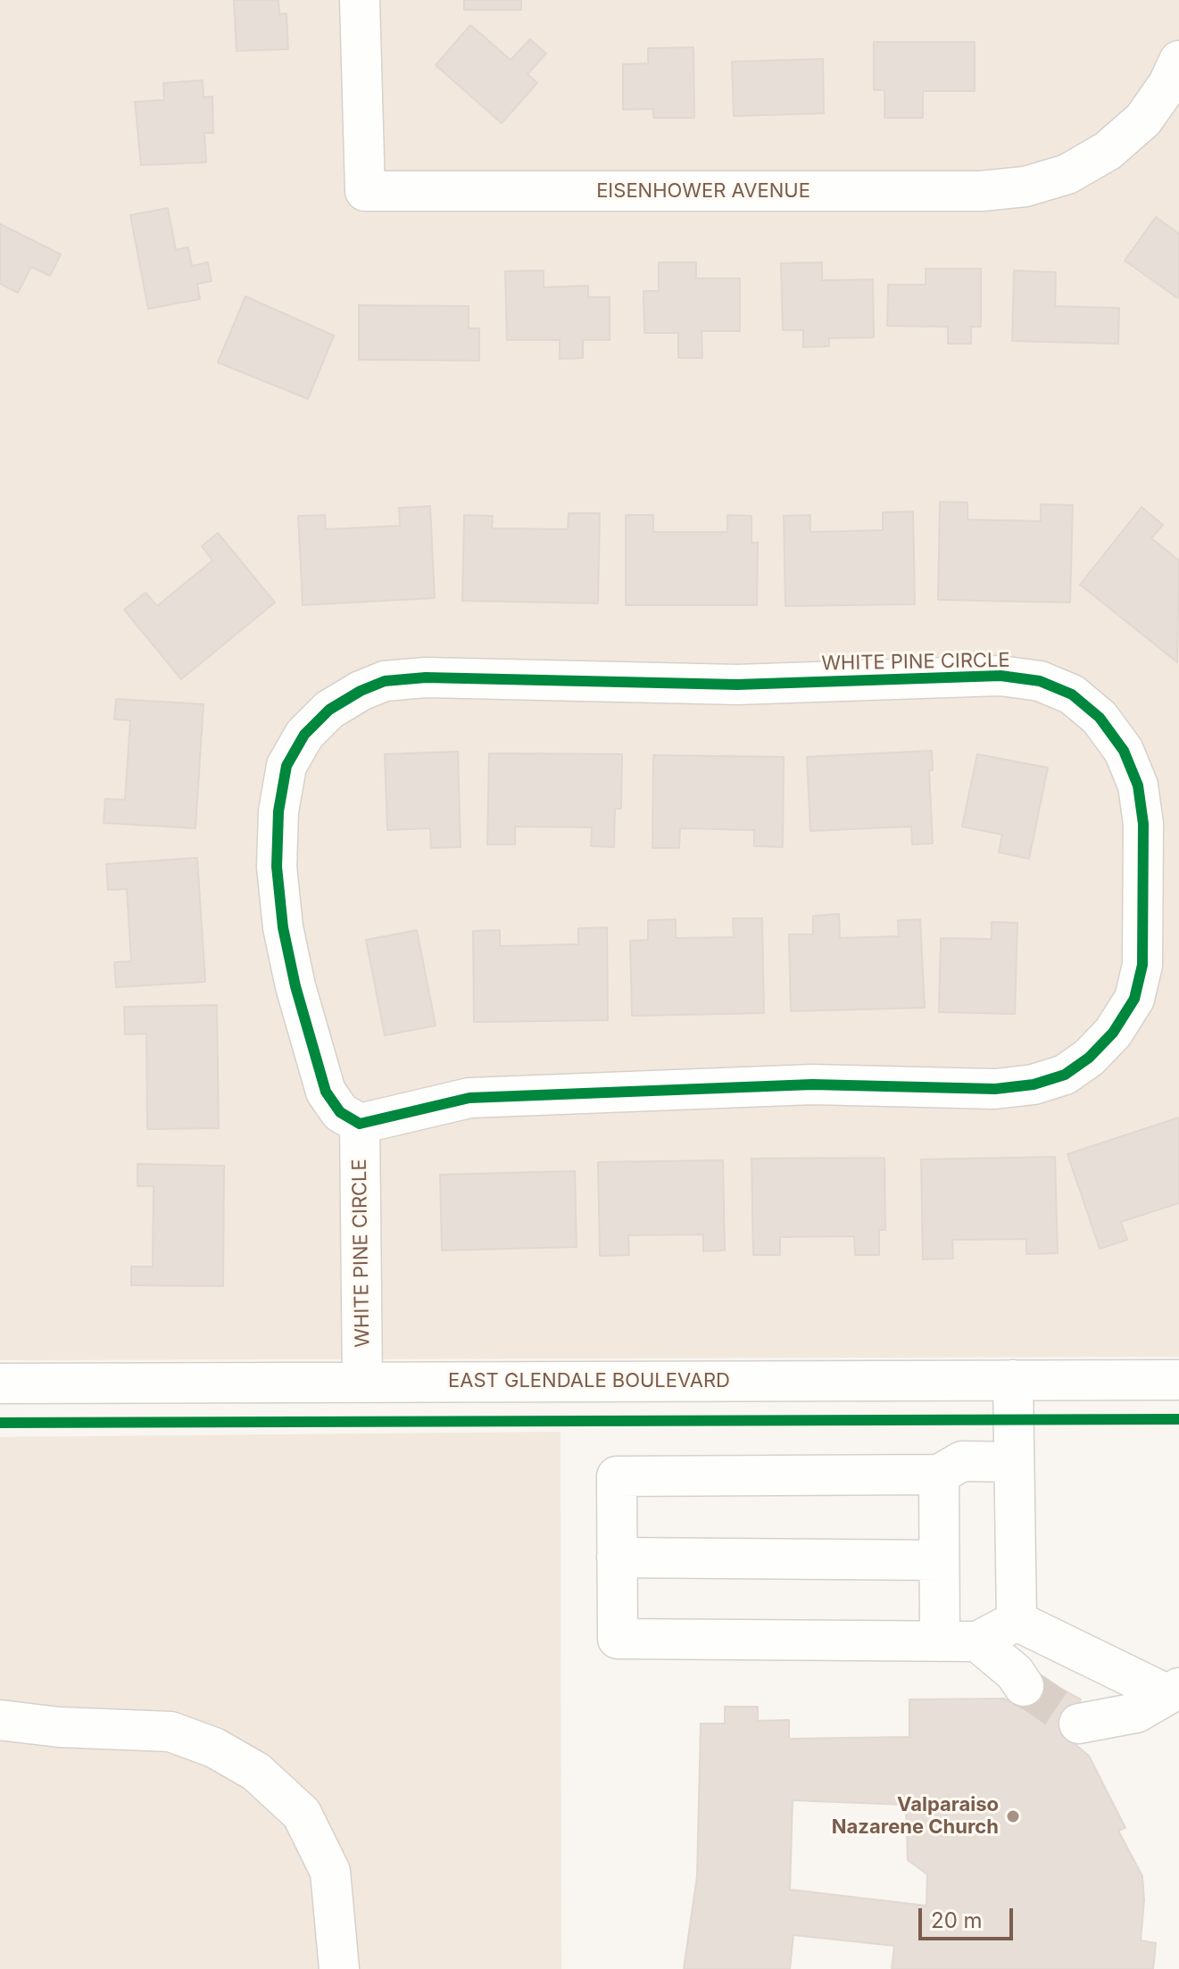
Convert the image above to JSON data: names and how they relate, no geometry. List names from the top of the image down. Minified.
{"streets":{"street":["EISENHOWER AVENUE","WHITE PINE CIRCLE","EAST GLENDALE BOULEVARD"]},"crossings":[["WHITE PINE CIRCLE","EAST GLENDALE BOULEVARD"]],"places":["Valparaiso Nazarene Church"],"scale_bar":"20 m"}
